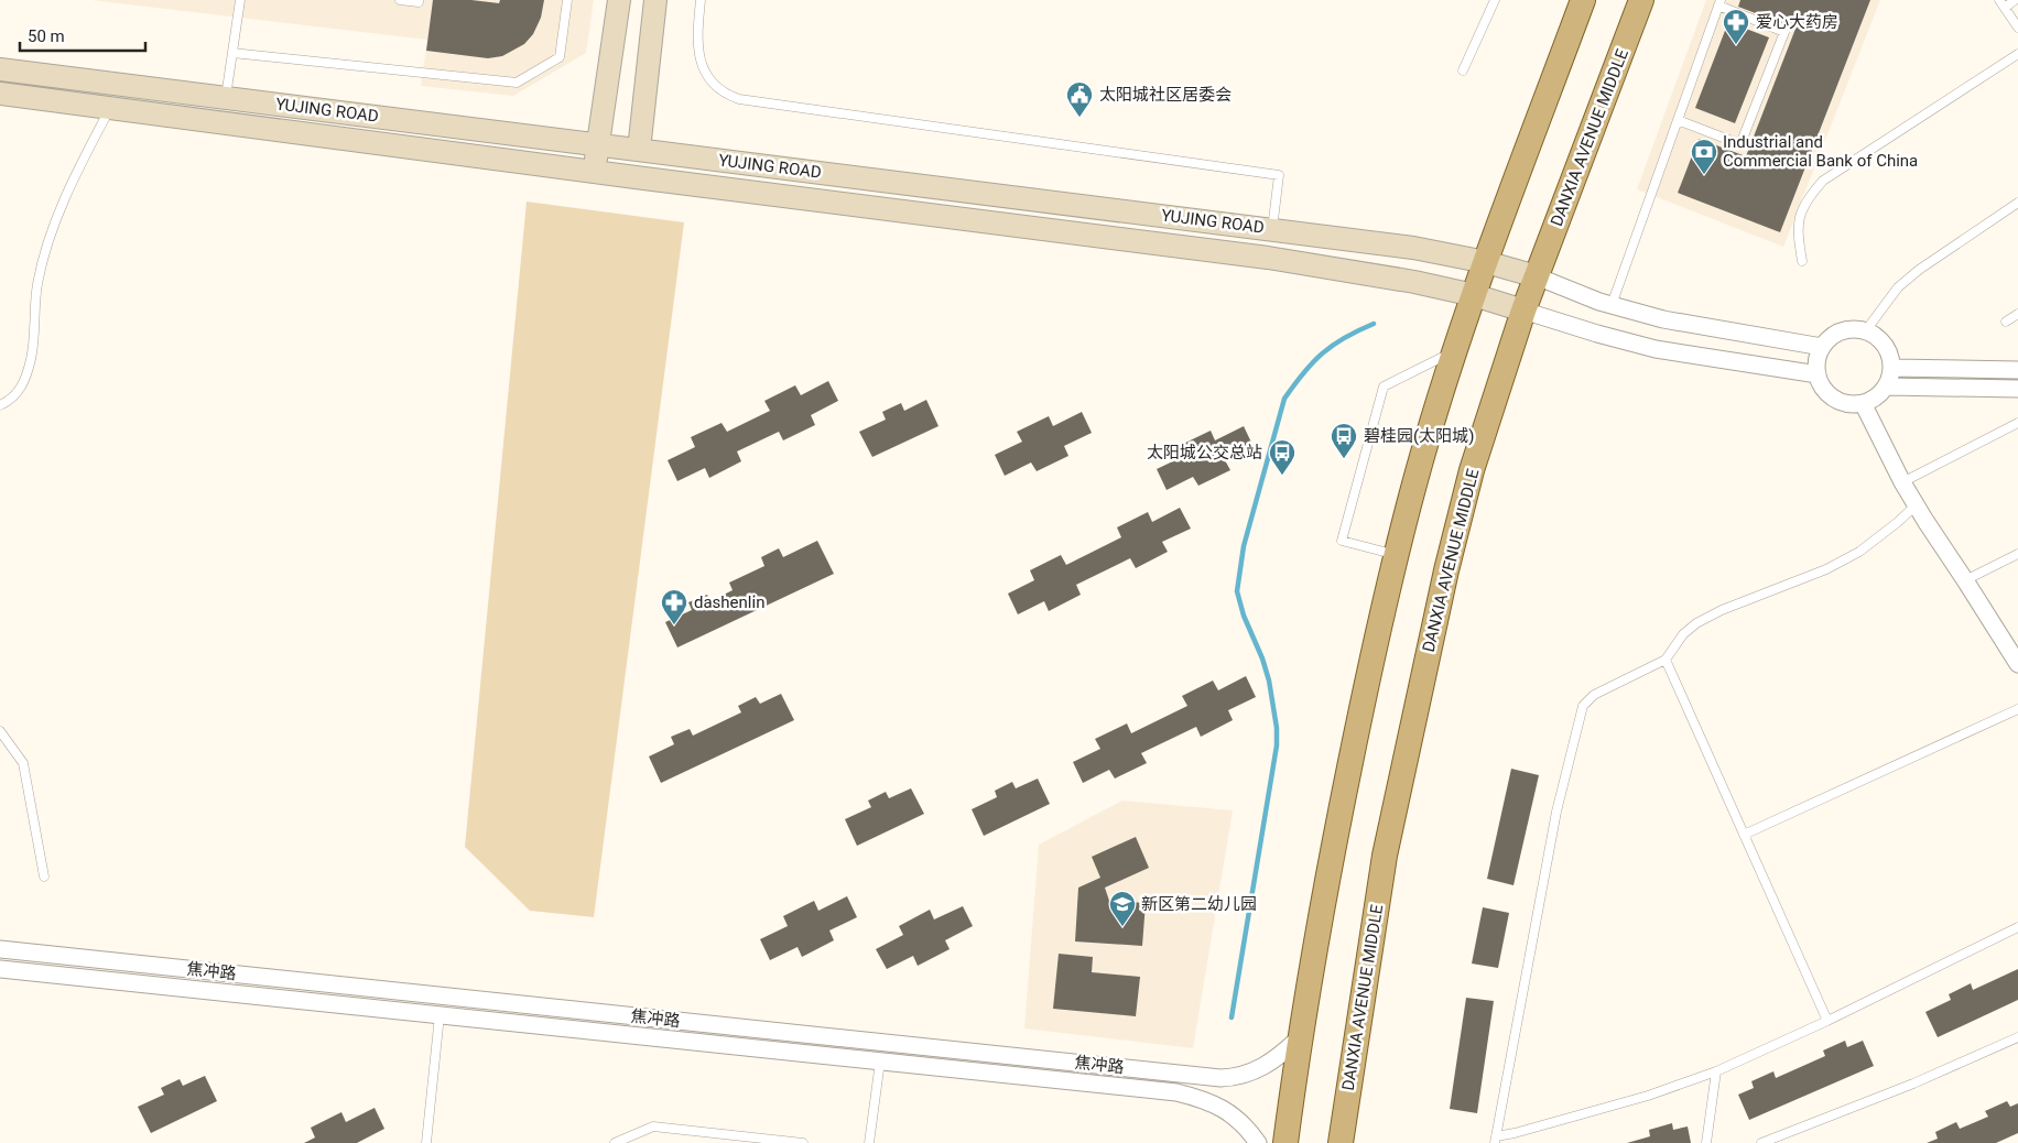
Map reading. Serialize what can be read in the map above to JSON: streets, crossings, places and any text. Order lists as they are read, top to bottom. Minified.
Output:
{"streets":{"main road":["YUJING ROAD","DANXIA AVENUE MIDDLE"],"street":["焦冲路"]},"crossings":[["YUJING ROAD","DANXIA AVENUE MIDDLE"]],"places":{"pharmacy":["爱心大药房","dashenlin"],"public building":["太阳城社区居委会"],"bank":["Industrial and Commercial Bank of China"],"bus stop":["碧桂园(太阳城)","太阳城公交总站"],"school or university":["新区第二幼儿园"]},"scale_bar":"50 m"}
